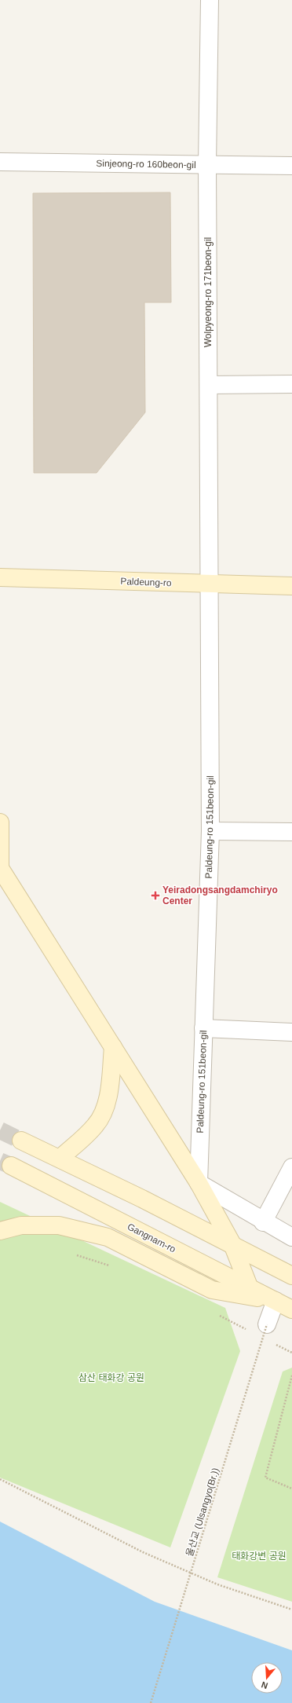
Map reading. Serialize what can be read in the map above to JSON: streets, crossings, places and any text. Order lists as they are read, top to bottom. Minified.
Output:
{"streets":{"main road":["Paldeung-ro","Gangnam-ro"],"street":["Sinjeong-ro 160beon-gil","Wolpyeong-ro 171beon-gil","Paldeung-ro 151beon-gil"],"path":["울산교 (Ulsangyo(Br.))"]},"crossings":[["Sinjeong-ro 160beon-gil","Wolpyeong-ro 171beon-gil"],["Wolpyeong-ro 171beon-gil","Paldeung-ro"],["Wolpyeong-ro 171beon-gil","Paldeung-ro 151beon-gil"],["Paldeung-ro","Paldeung-ro 151beon-gil"]],"parks":["삼산 태화강 공원","태화강변 공원"],"places":{"health":["Yeiradongsangdamchiryo Center"]},"north":"bottom"}
